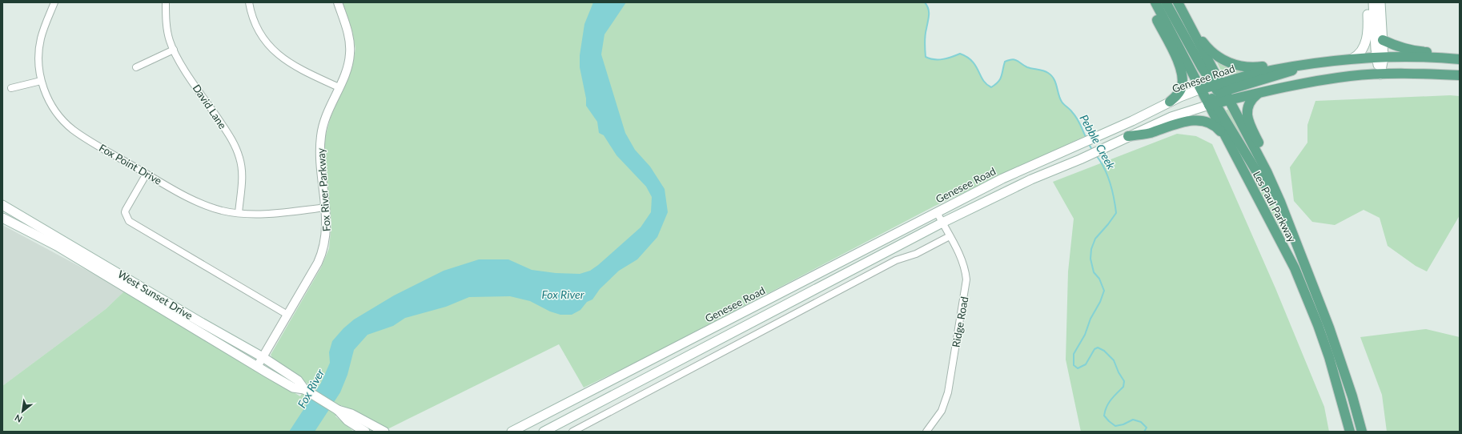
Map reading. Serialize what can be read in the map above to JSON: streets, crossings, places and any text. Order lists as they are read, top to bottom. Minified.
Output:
{"streets":{"main road":["Genesee Road","Les Paul Parkway","West Sunset Drive"],"street":["David Lane","Fox Point Drive","Fox River Parkway","Ridge Road"]},"crossings":[["Genesee Road","Les Paul Parkway"],["Genesee Road","Ridge Road"],["David Lane","Fox Point Drive"],["Fox Point Drive","Fox River Parkway"],["Fox River Parkway","West Sunset Drive"]],"water":["Pebble Creek","Fox River"],"north":"bottom left"}
